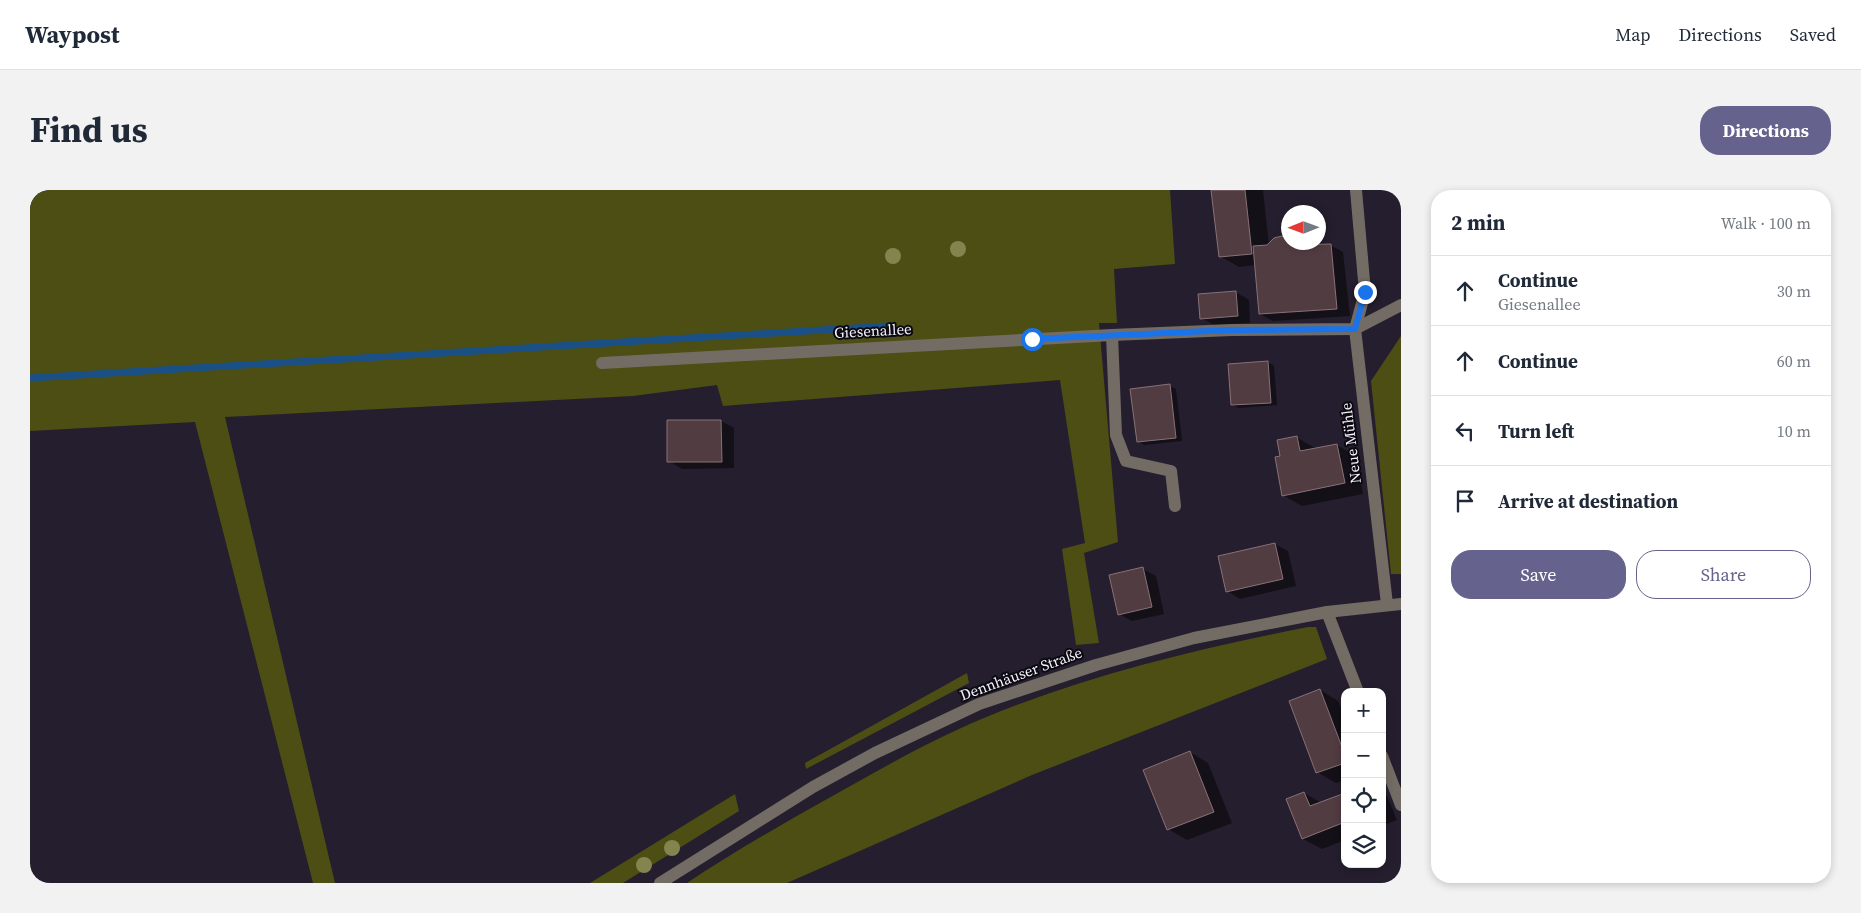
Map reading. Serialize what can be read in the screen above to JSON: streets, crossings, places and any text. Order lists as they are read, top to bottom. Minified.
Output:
{"streets":{"street":["Giesenallee","Neue Mühle","Dennhäuser Straße"]},"crossings":[["Giesenallee","Neue Mühle"],["Neue Mühle","Dennhäuser Straße"]],"north":"left","page":{"header":"Waypost","nav":["Map","Directions","Saved"],"title":"Find us","buttons":["Directions",["Save","Share"]],"heading":["2 min","Walk · 100 m"],"list":[["Continue","Giesenallee","30 m"],["Continue","60 m"],["Turn left","10 m"],"Arrive at destination"],"map_buttons":["+","−"]}}
